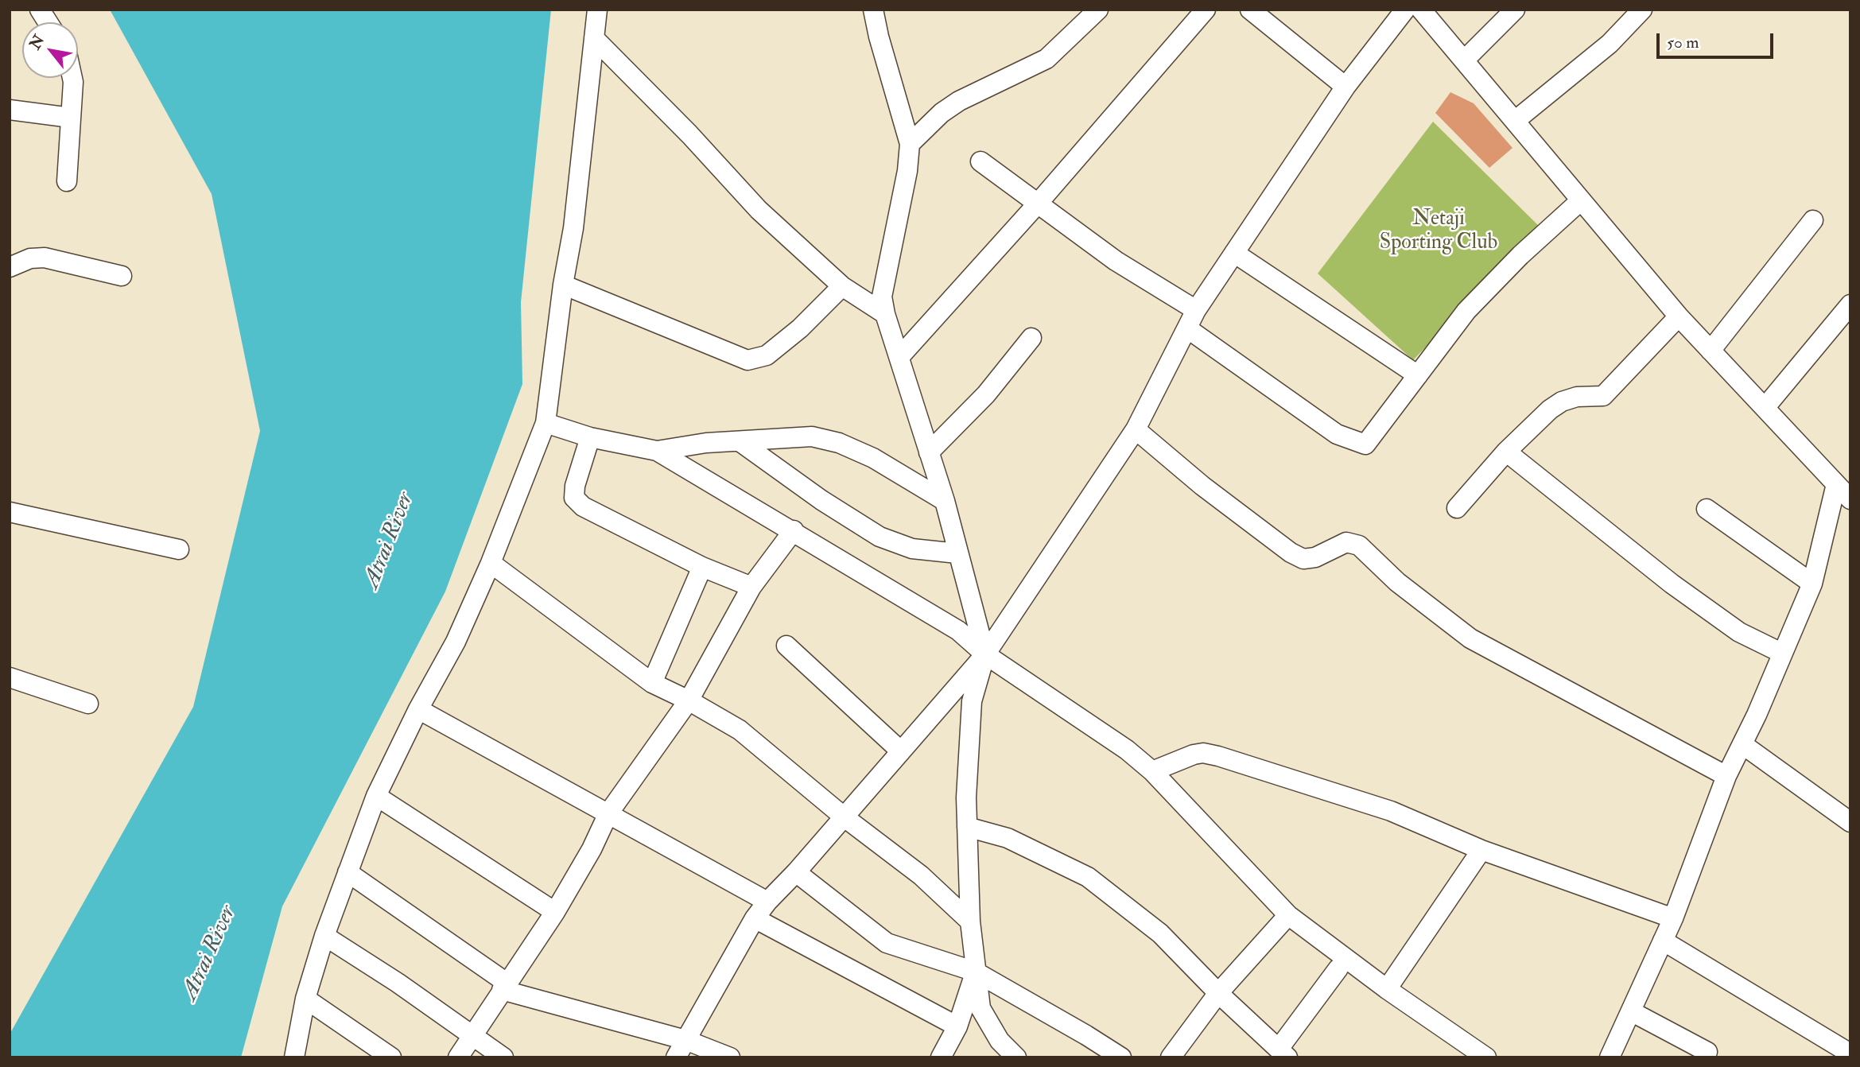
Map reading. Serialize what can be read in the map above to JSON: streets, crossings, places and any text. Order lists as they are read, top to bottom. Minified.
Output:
{"water":["Atrai River"],"parks":["Netaji Sporting Club"],"scale_bar":"50 m","north":"top left"}
